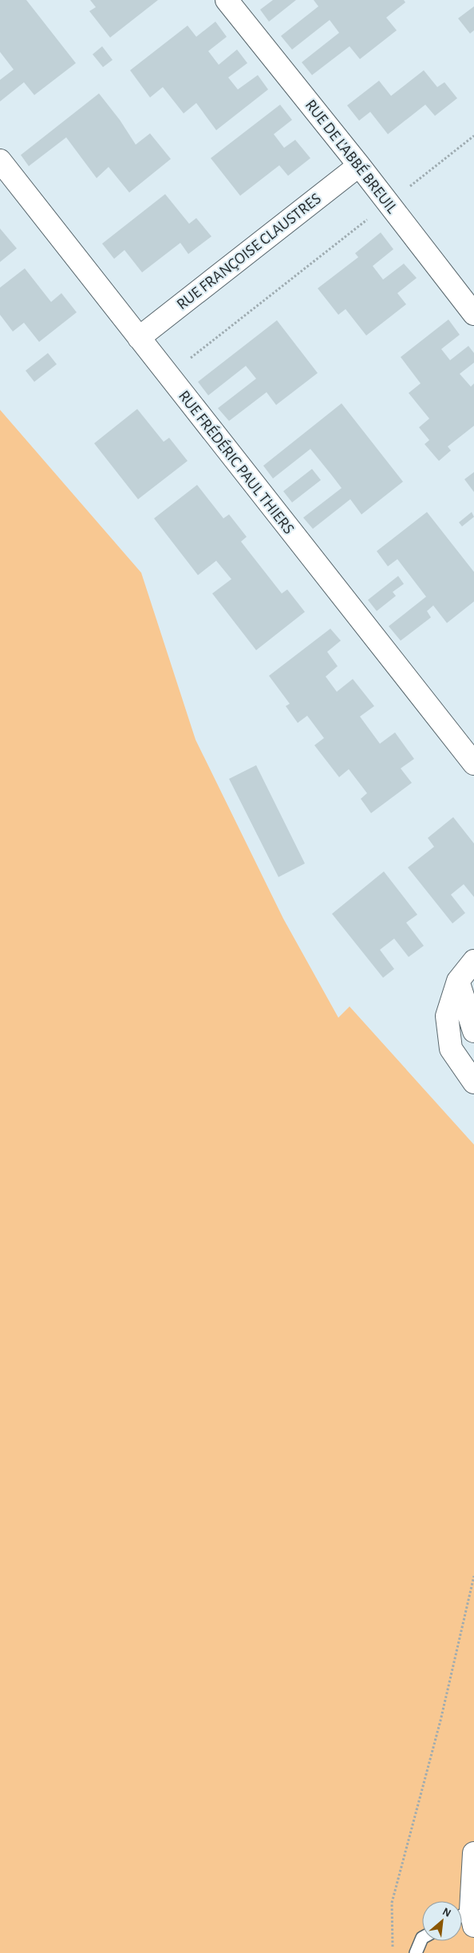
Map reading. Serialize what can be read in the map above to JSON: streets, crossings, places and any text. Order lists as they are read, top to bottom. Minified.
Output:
{"streets":{"street":["RUE DE L'ABBÉ BREUIL","RUE FRANÇOISE CLAUSTRES","RUE FRÉDÉRIC PAUL THIERS"]},"crossings":[["RUE DE L'ABBÉ BREUIL","RUE FRANÇOISE CLAUSTRES"],["RUE FRANÇOISE CLAUSTRES","RUE FRÉDÉRIC PAUL THIERS"]],"north":"top right"}
